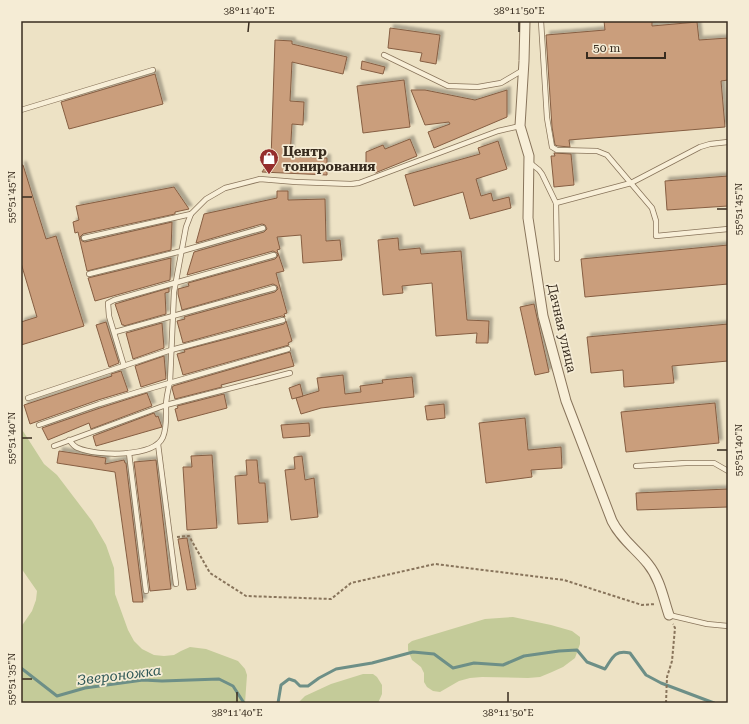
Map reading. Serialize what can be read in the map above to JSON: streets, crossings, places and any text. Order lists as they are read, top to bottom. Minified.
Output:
{"streets":{"street":["Дачная улица"]},"water":["Звероножка"],"places":{"shop":["Центр тонирования"]},"scale_bar":"50 m","coordinates":["38°11'40\"E","38°11'50\"E","55°51'45\"N","55°51'40\"N","55°51'35\"N"]}
